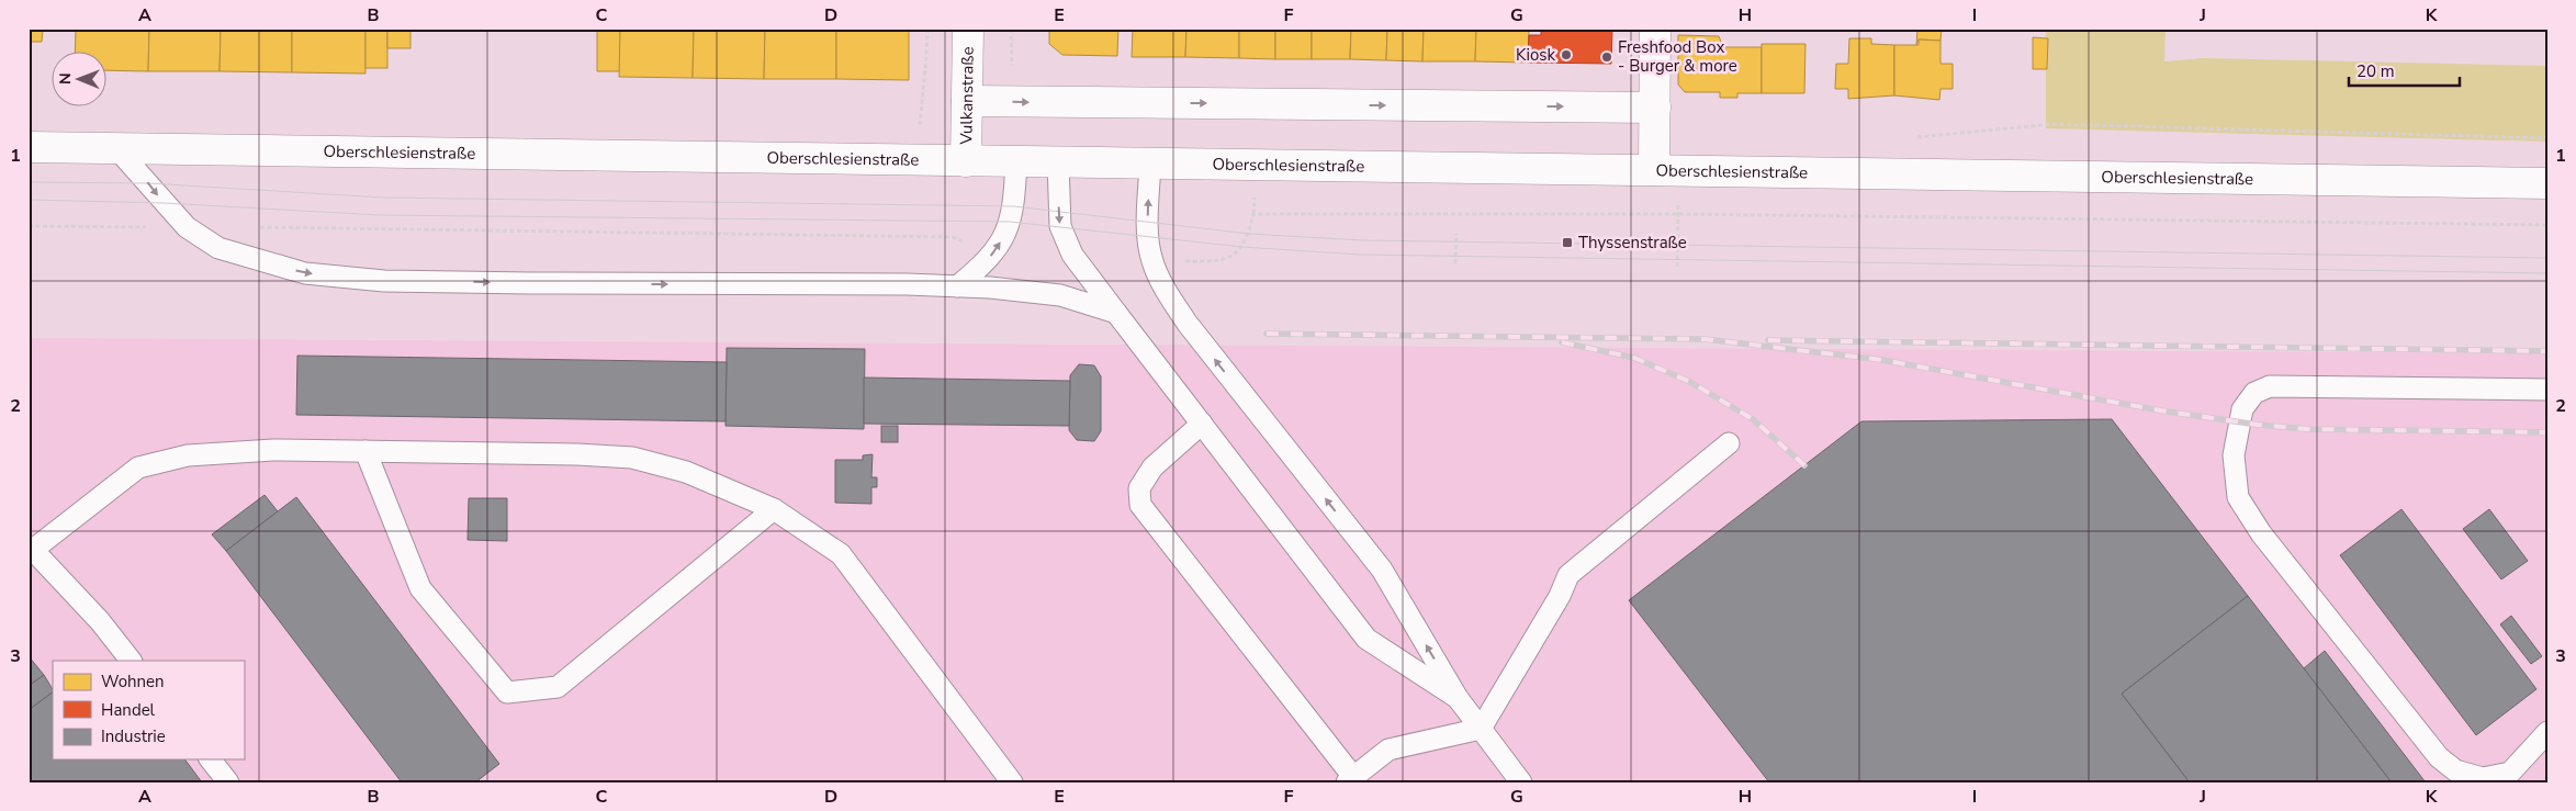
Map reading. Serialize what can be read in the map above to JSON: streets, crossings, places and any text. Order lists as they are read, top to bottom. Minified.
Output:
{"streets":{"main road":["Vulkanstraße","Oberschlesienstraße"]},"crossings":[["Vulkanstraße","Oberschlesienstraße"]],"places":{"other":["Kiosk","Freshfood Box - Burger & more"],"transit":["Thyssenstraße"]},"legend":["Wohnen","Handel","Industrie"],"scale_bar":"20 m","north":"left","grid":{"columns":["A","B","C","D","E","F","G","H","I","J","K"],"rows":["1","2","3"]}}
